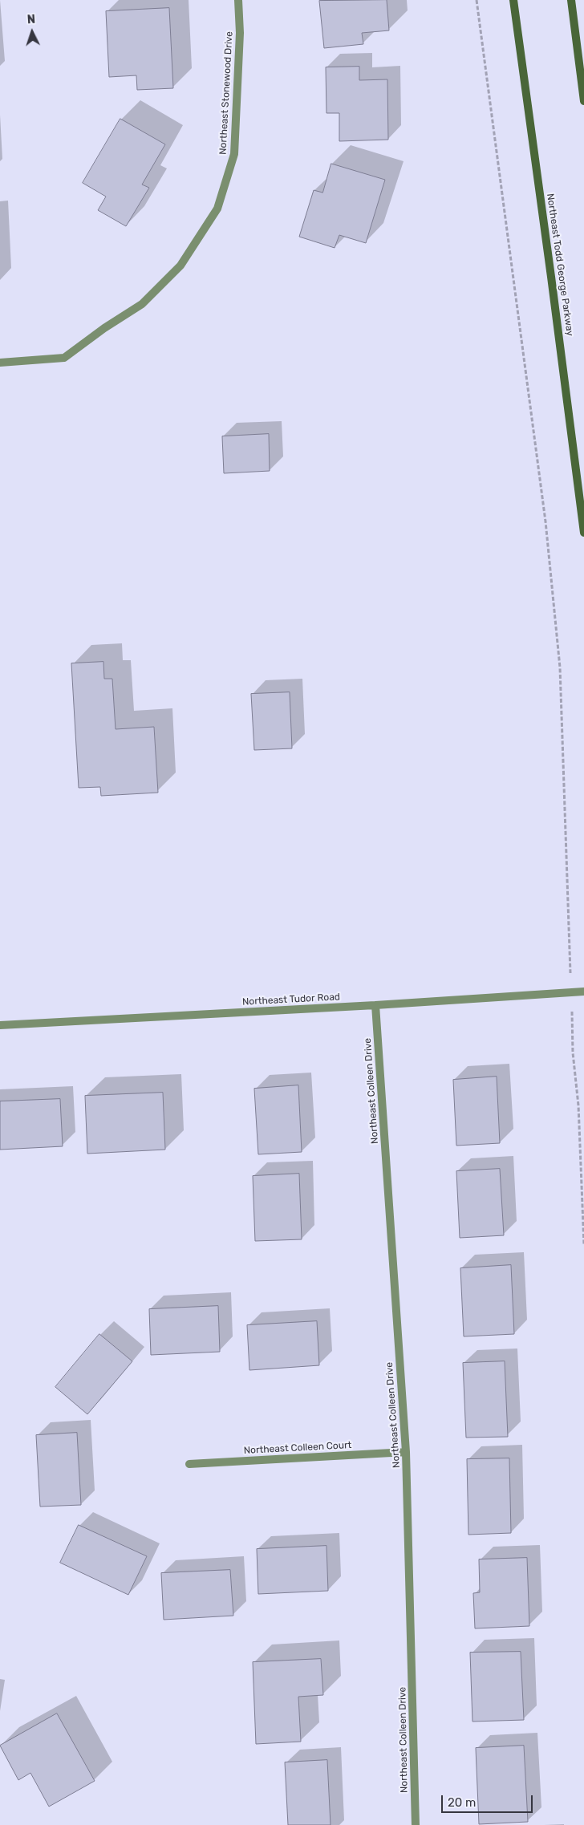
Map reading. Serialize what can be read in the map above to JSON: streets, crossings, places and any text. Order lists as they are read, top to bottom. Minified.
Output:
{"streets":{"main road":["Northeast Todd George Parkway"],"street":["Northeast Stonewood Drive","Northeast Tudor Road","Northeast Colleen Drive","Northeast Colleen Court"]},"crossings":[["Northeast Tudor Road","Northeast Colleen Drive"],["Northeast Colleen Drive","Northeast Colleen Court"]],"scale_bar":"20 m","north":"top"}
